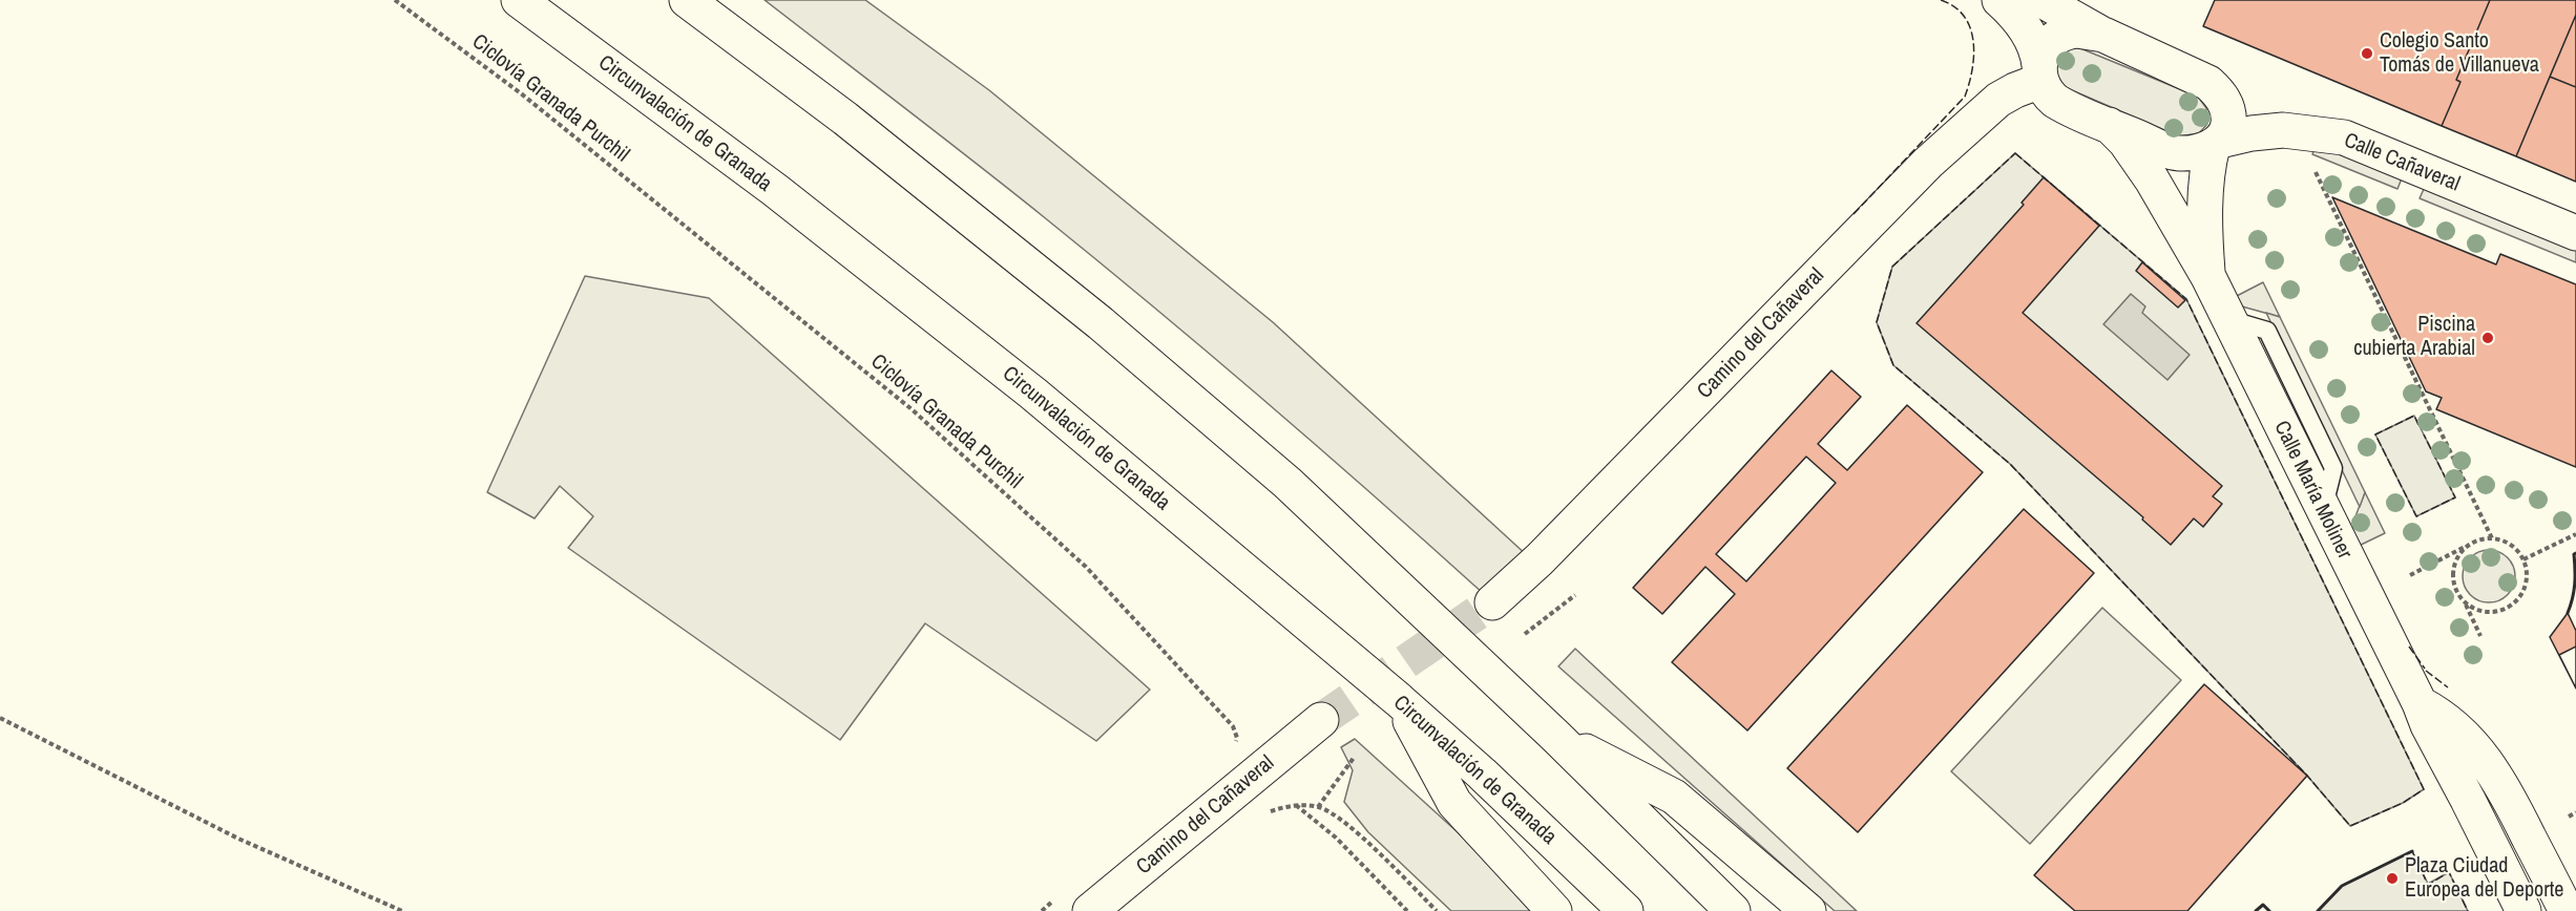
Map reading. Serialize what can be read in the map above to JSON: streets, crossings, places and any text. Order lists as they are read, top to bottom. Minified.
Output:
{"streets":{"main road":["Circunvalación de Granada","Calle Cañaveral","Camino del Cañaveral","Calle María Moliner"],"path":["Ciclovía Granada Purchil"]},"crossings":[["Calle Cañaveral","Camino del Cañaveral"],["Calle Cañaveral","Calle María Moliner"]],"places":["Colegio Santo Tomás de Villanueva","Piscina cubierta Arabial","Plaza Ciudad Europea del Deporte"]}
